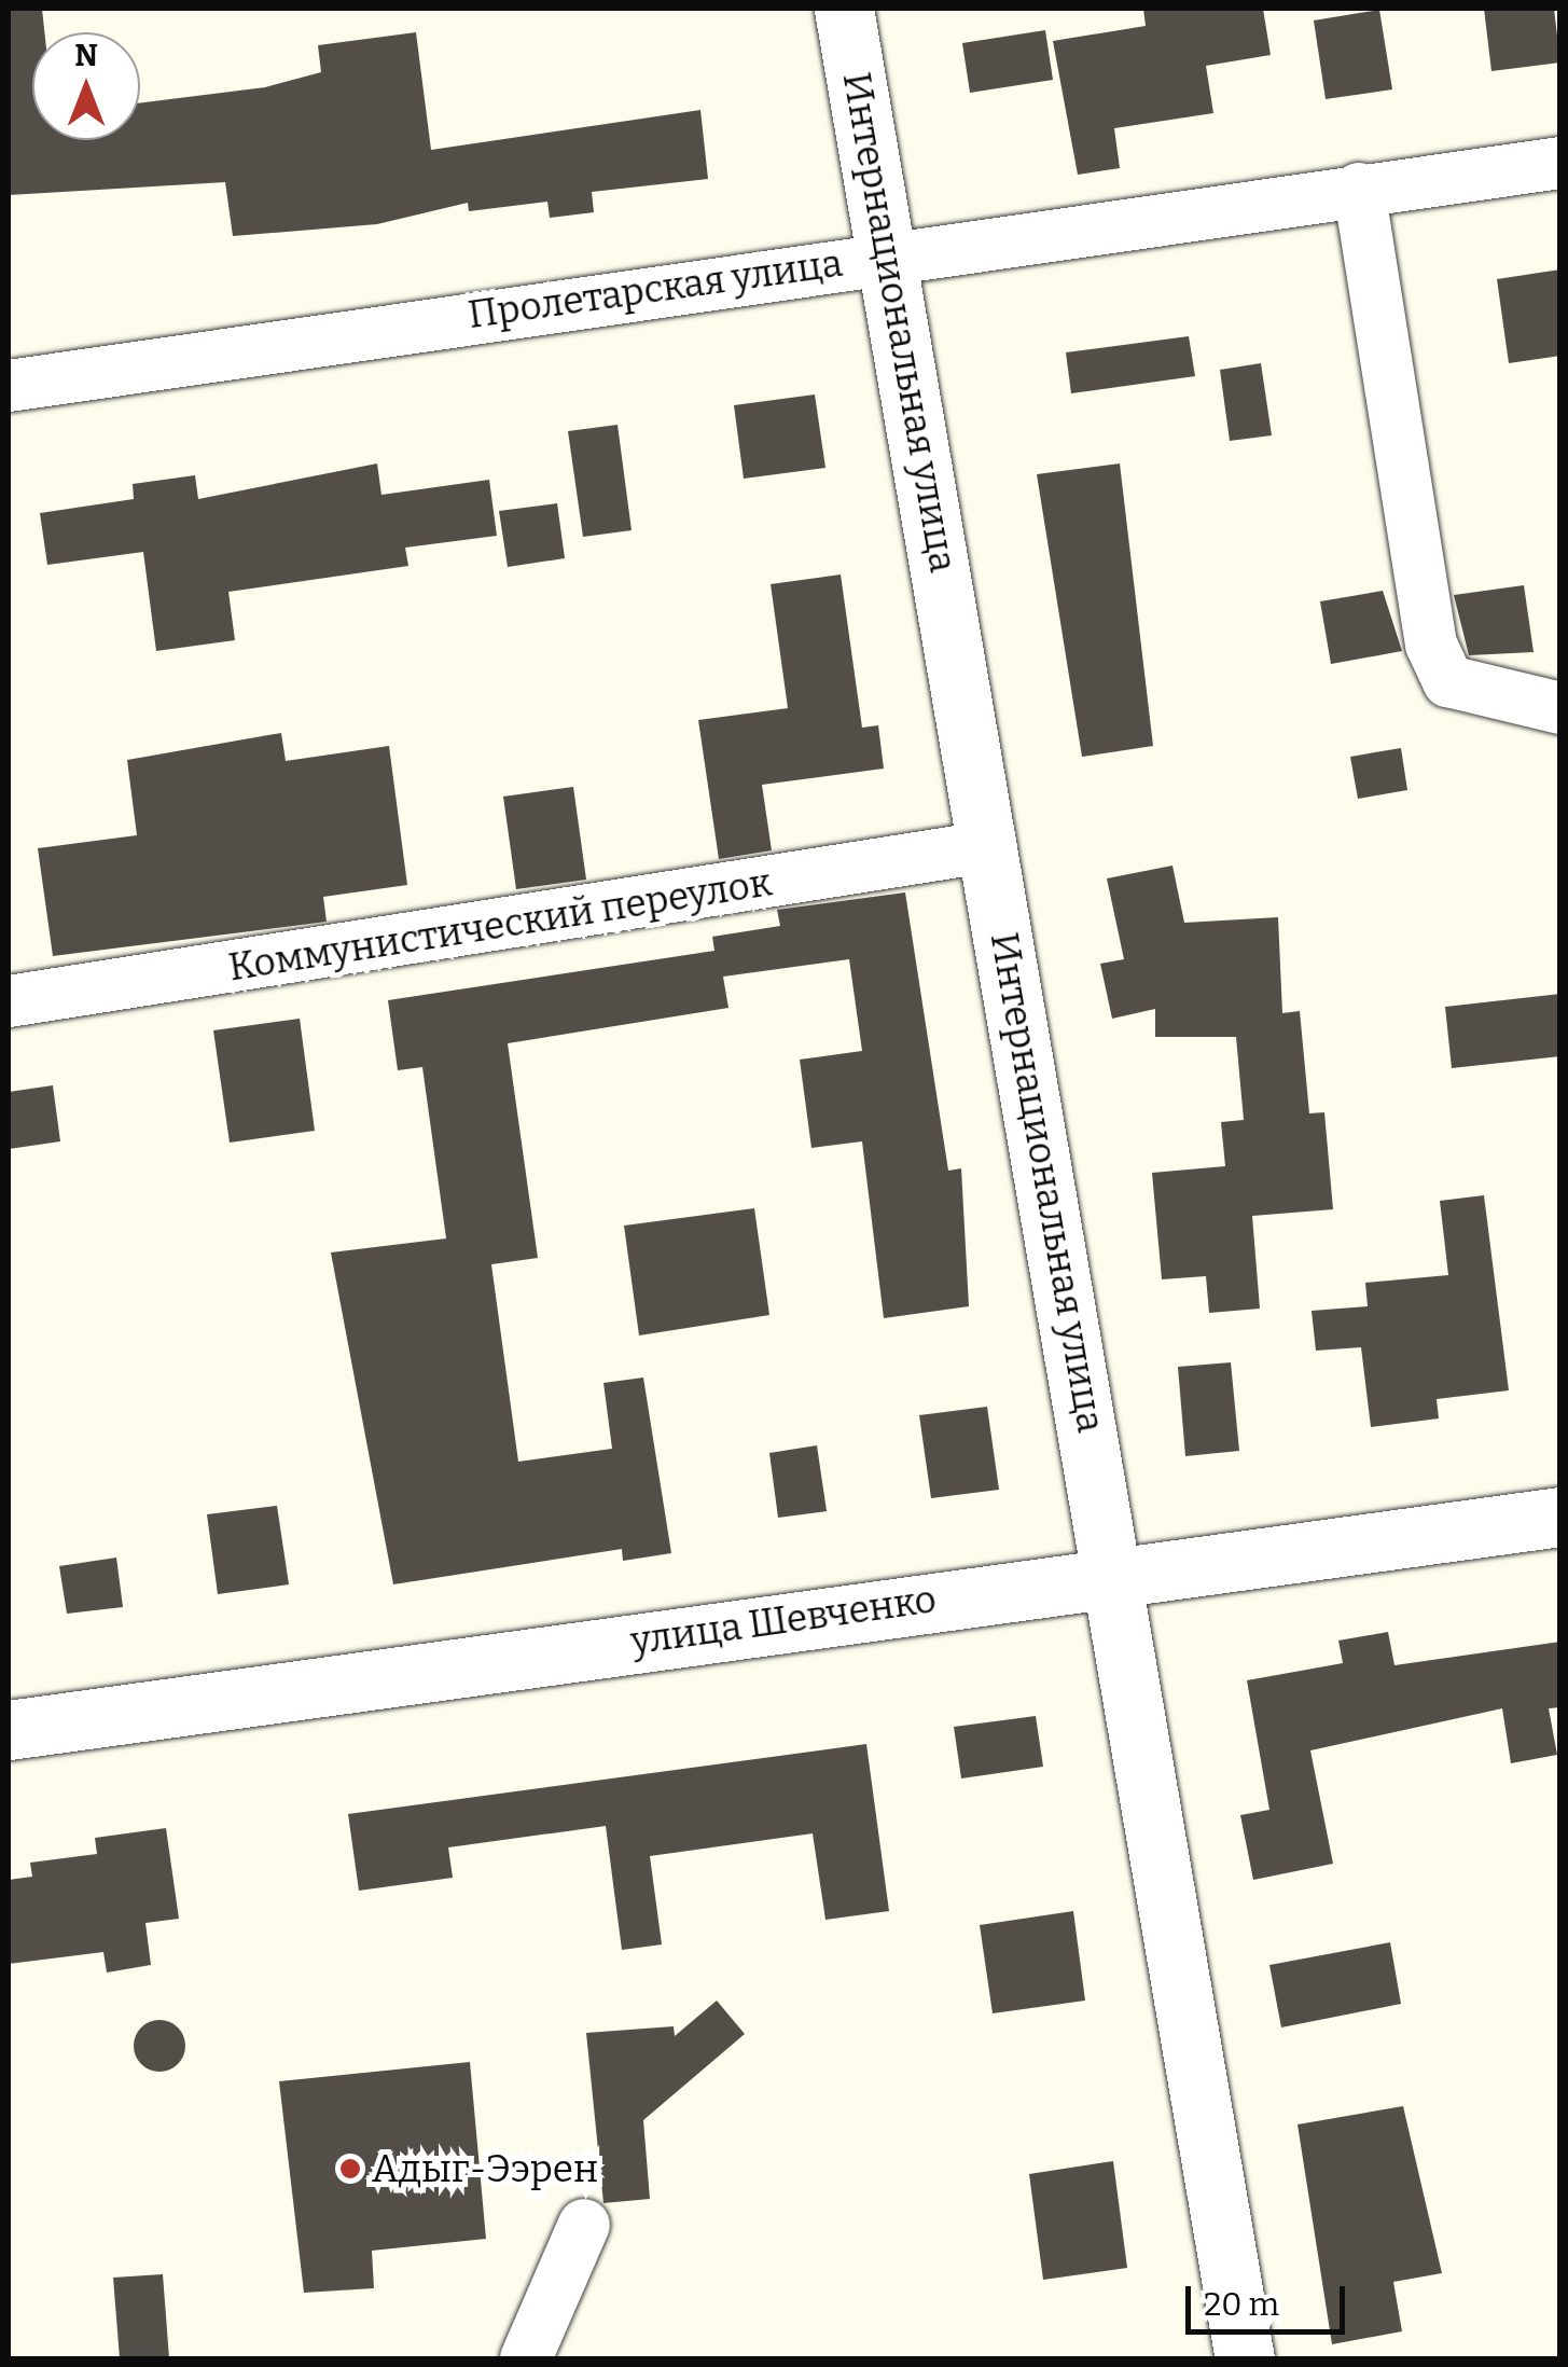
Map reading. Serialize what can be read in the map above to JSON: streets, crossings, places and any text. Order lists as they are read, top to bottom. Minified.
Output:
{"streets":{"street":["Пролетарская улица","Интернациональная улица","Коммунистический переулок","улица Шевченко"]},"crossings":[["Пролетарская улица","Интернациональная улица"],["Интернациональная улица","Коммунистический переулок"],["Интернациональная улица","улица Шевченко"]],"places":["Адыг-Ээрен"],"scale_bar":"20 m","north":"top"}
